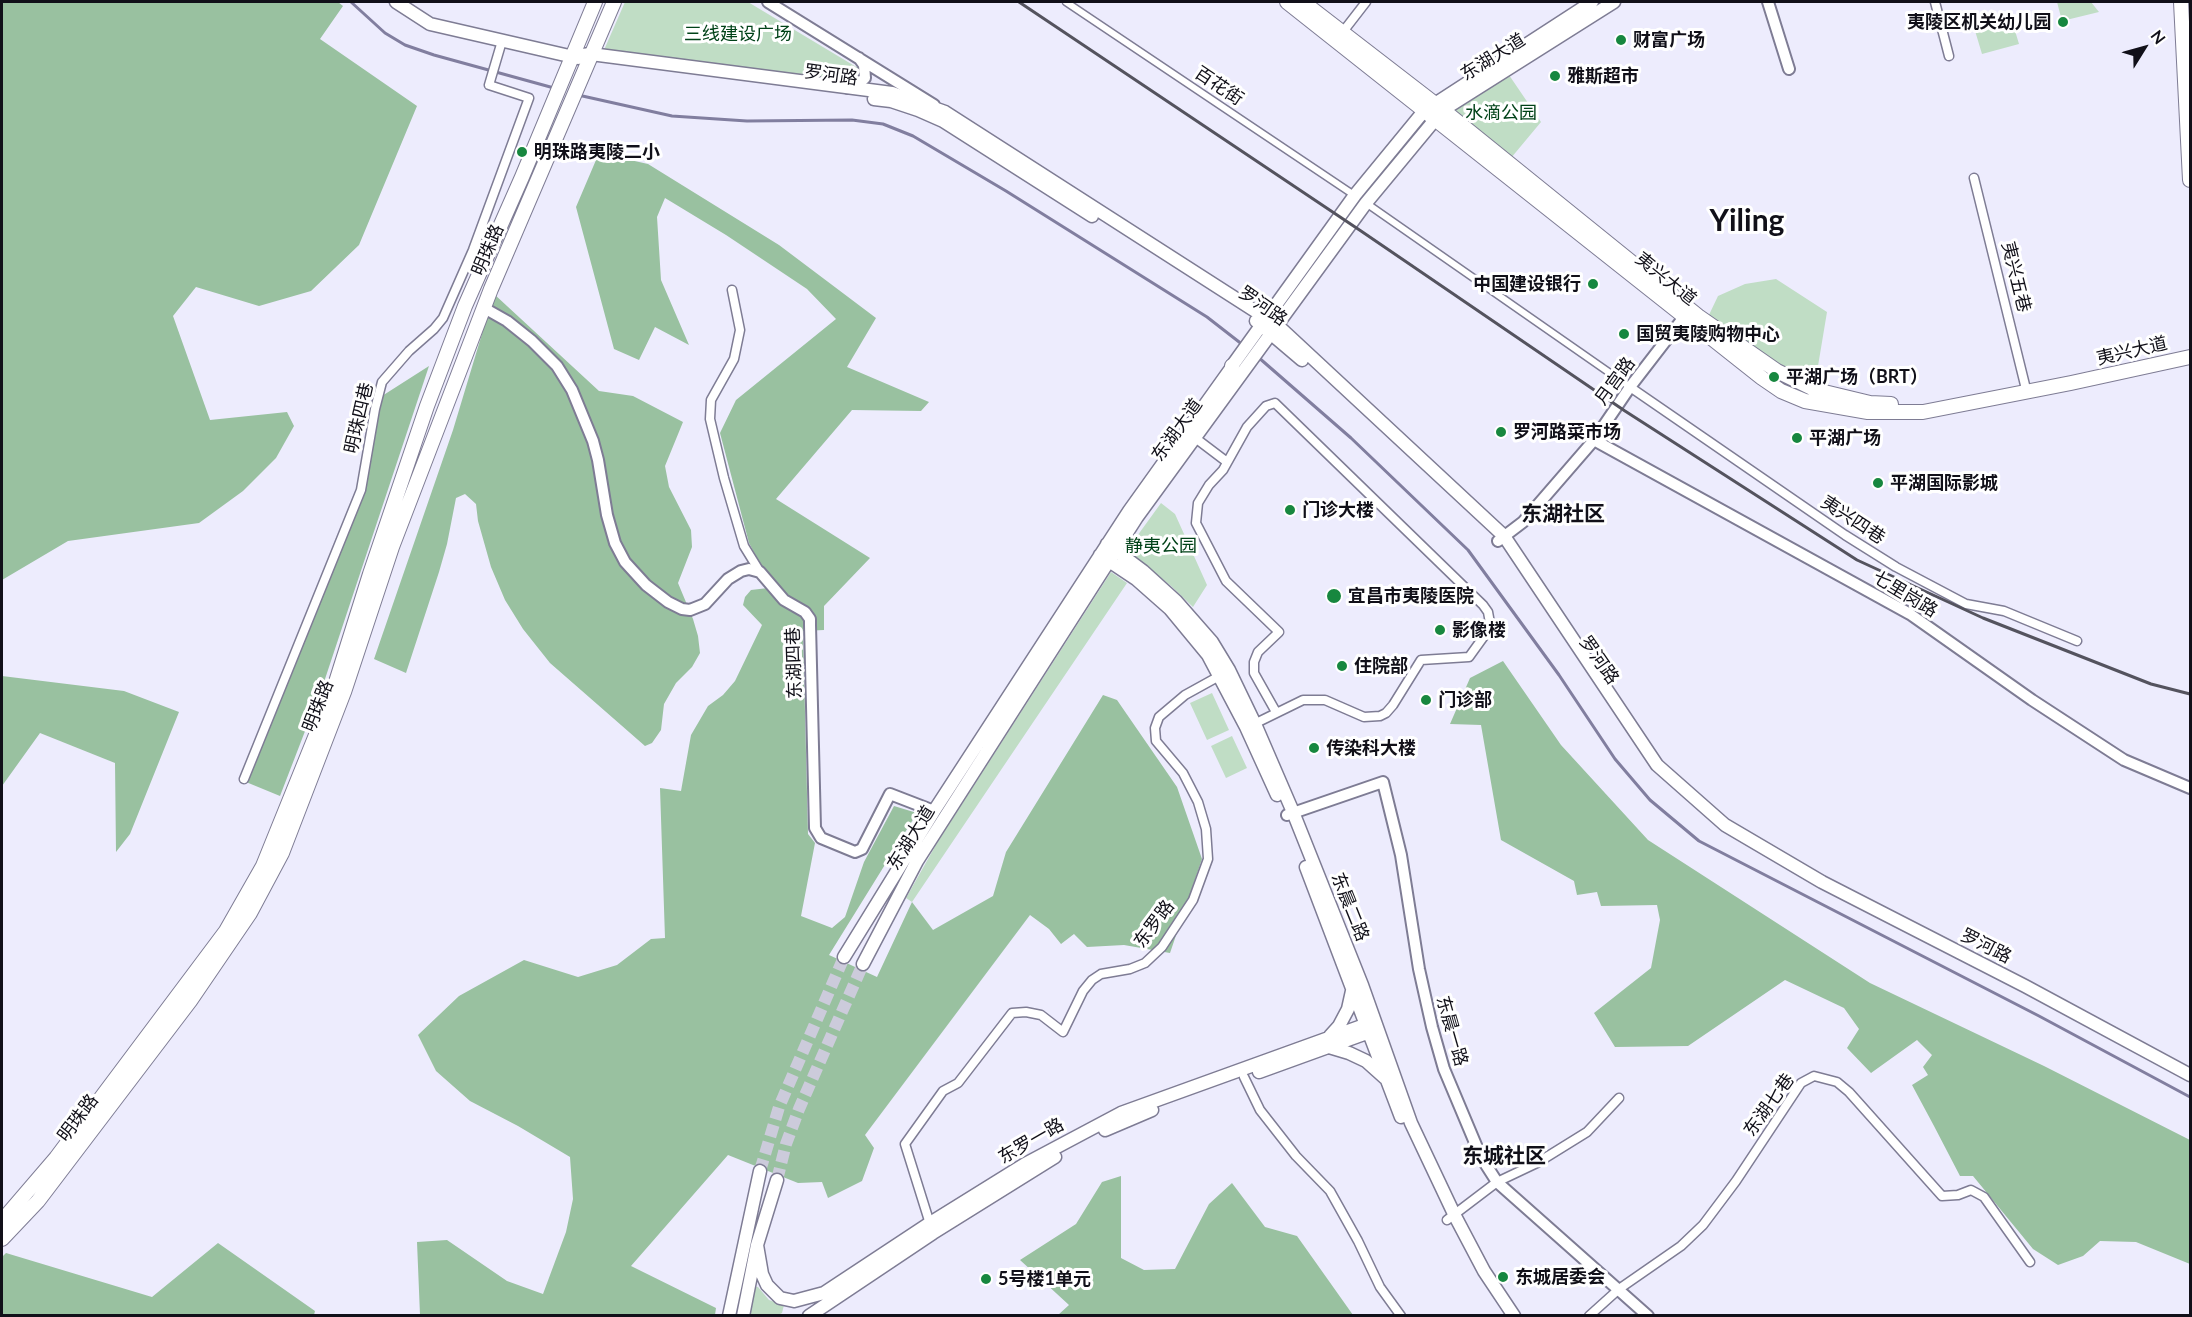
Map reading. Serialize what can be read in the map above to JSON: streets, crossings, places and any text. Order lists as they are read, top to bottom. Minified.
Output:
{"streets":{"main road":["东湖大道","罗河路","明珠路","夷兴大道","东晨二路","东罗一路"],"street":["百花街","夷兴五巷","月宫路","明珠四巷","夷兴四巷","七里岗路","东湖四巷","东罗路","东晨一路","东湖七巷"]},"crossings":[["东湖大道","罗河路"],["东湖大道","百花街"],["东湖大道","夷兴大道"],["东湖大道","东湖四巷"],["东湖大道","东晨二路"],["罗河路","明珠路"],["罗河路","月宫路"],["罗河路","明珠四巷"],["百花街","月宫路"],["百花街","夷兴四巷"],["夷兴五巷","夷兴大道"],["夷兴大道","月宫路"],["月宫路","夷兴四巷"],["月宫路","七里岗路"],["东晨二路","东罗路"],["东晨二路","东晨一路"],["东晨二路","东罗一路"],["东罗路","东罗一路"],["东晨一路","东湖七巷"]],"districts":["Yiling","东湖社区","东城社区"],"parks":["三线建设广场","水滴公园","静夷公园"],"places":["夷陵区机关幼儿园","财富广场","雅斯超市","明珠路夷陵二小","中国建设银行","国贸夷陵购物中心","平湖广场（BRT）","罗河路菜市场","平湖广场","平湖国际影城","门诊大楼","宜昌市夷陵医院","影像楼","住院部","门诊部","传染科大楼","东城居委会","5号楼1单元"],"north":"top right"}
